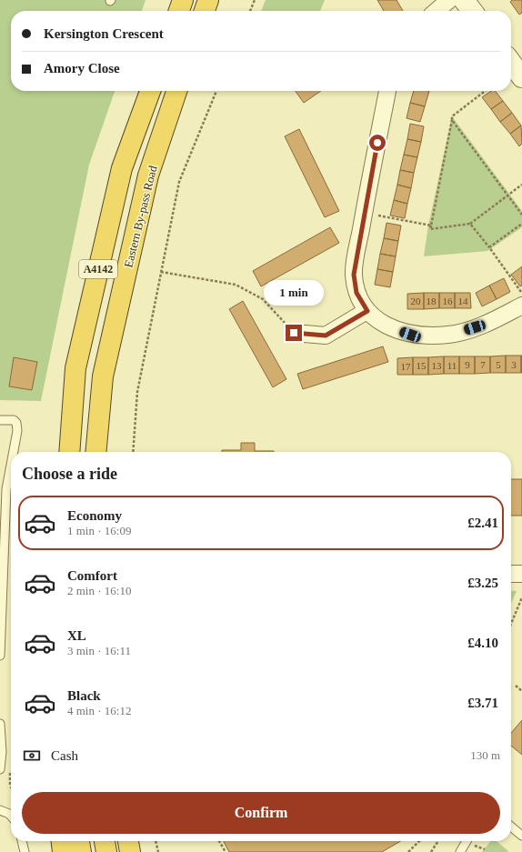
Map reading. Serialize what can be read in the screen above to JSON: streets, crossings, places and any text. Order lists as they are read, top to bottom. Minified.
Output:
{"streets":{"highway":["Eastern By-pass Road","A4142"]},"house_numbers":["20","18","16","14","9","7","5","3","15","13","11","17"],"page":{"banner":["Kersington Crescent","Amory Close"],"bubble":"1 min","heading":"Choose a ride","list":[{"name":"Economy","note":"1 min · 16:09","value":"£2.41"},{"name":"Comfort","note":"2 min · 16:10","value":"£3.25"},{"name":"XL","note":"3 min · 16:11","value":"£4.10"},{"name":"Black","note":"4 min · 16:12","value":"£3.71"}],"pay":["Cash","130 m"],"buttons":"Confirm"}}
